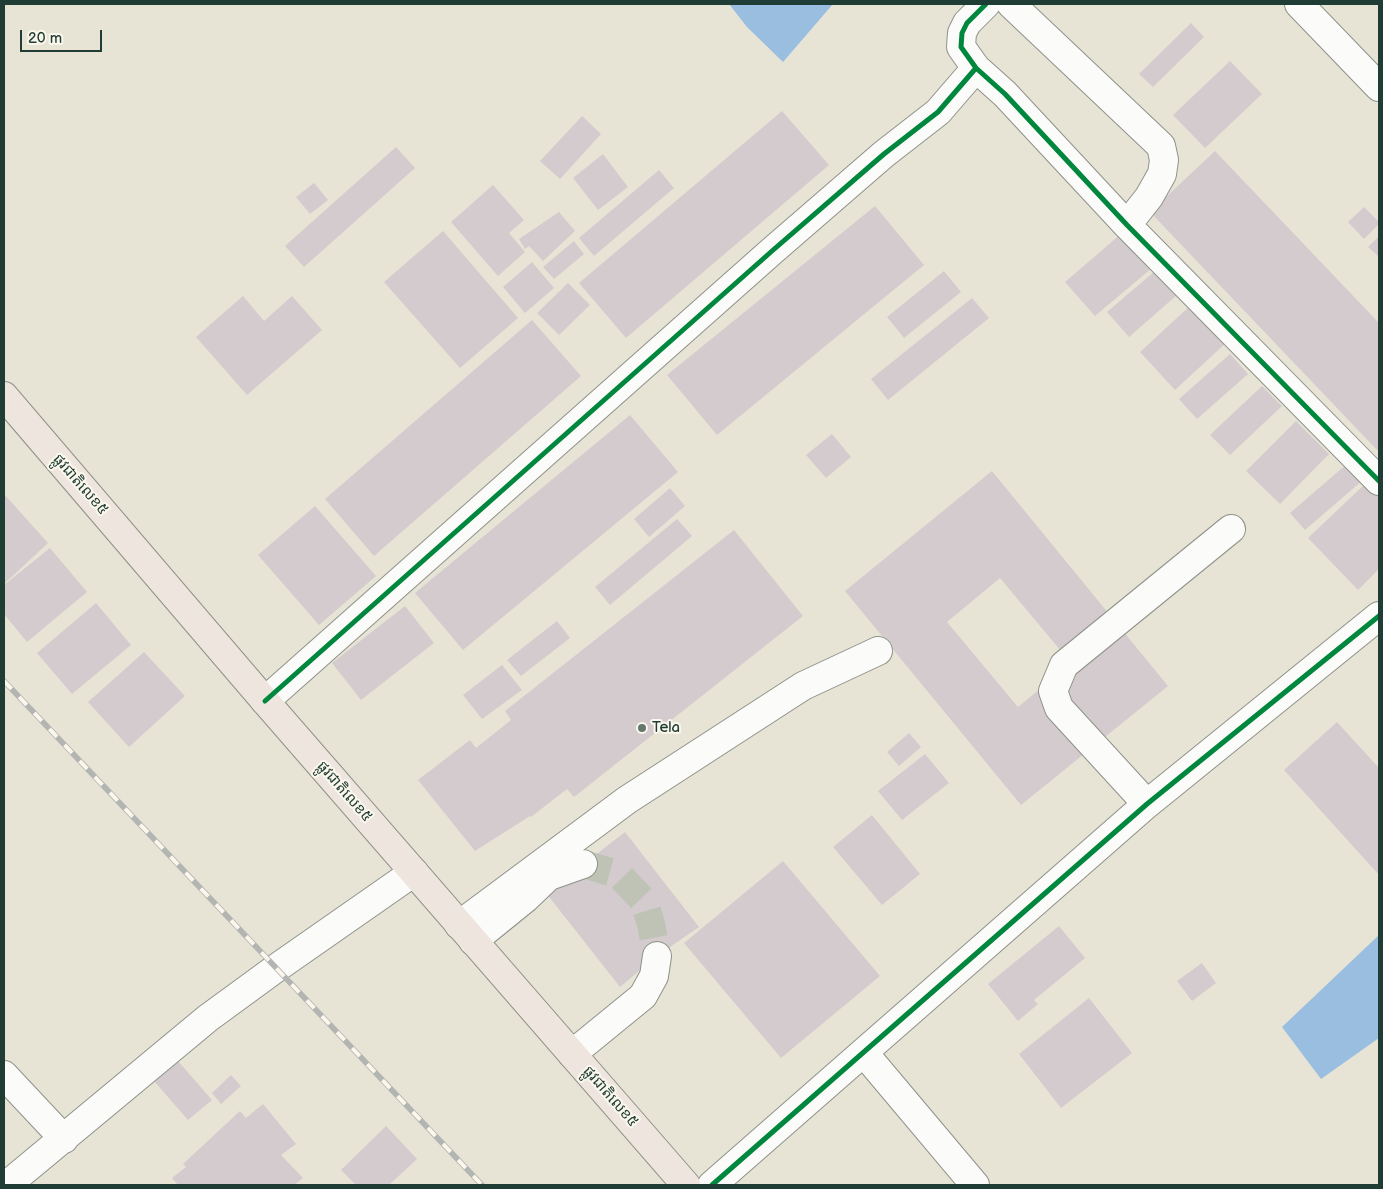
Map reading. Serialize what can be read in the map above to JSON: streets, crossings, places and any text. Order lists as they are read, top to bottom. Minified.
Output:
{"streets":{"highway":["ផ្លូវជាតិលេខ៥"]},"places":["Tela"],"scale_bar":"20 m"}
